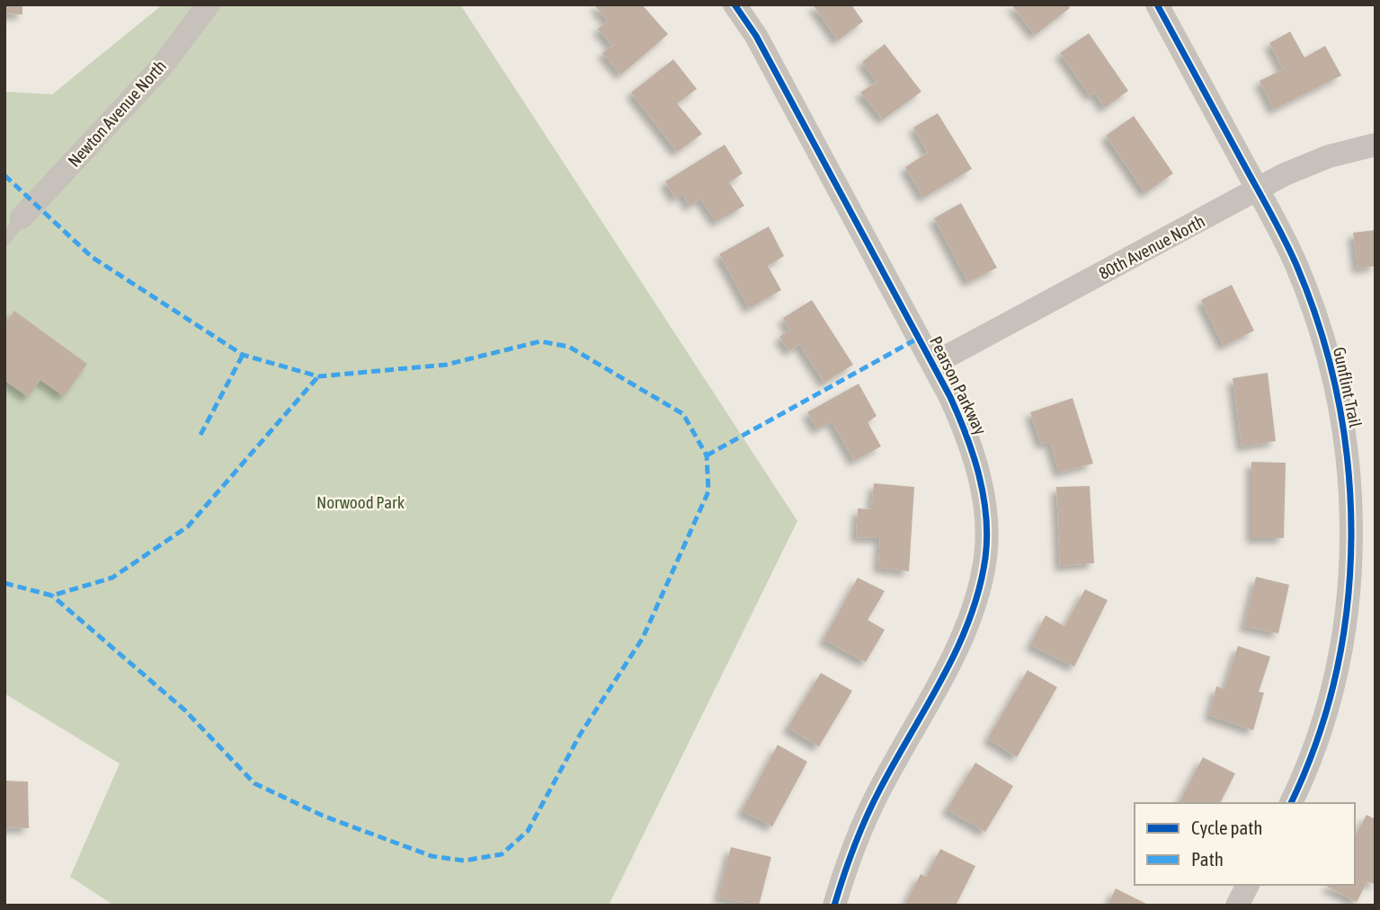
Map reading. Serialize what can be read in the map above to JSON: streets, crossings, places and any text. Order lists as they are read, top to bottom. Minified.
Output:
{"streets":{"street":["Newton Avenue North","80th Avenue North","Pearson Parkway","Gunflint Trail"]},"crossings":[["80th Avenue North","Pearson Parkway"],["80th Avenue North","Gunflint Trail"]],"parks":["Norwood Park"],"legend":["Cycle path","Path"]}
